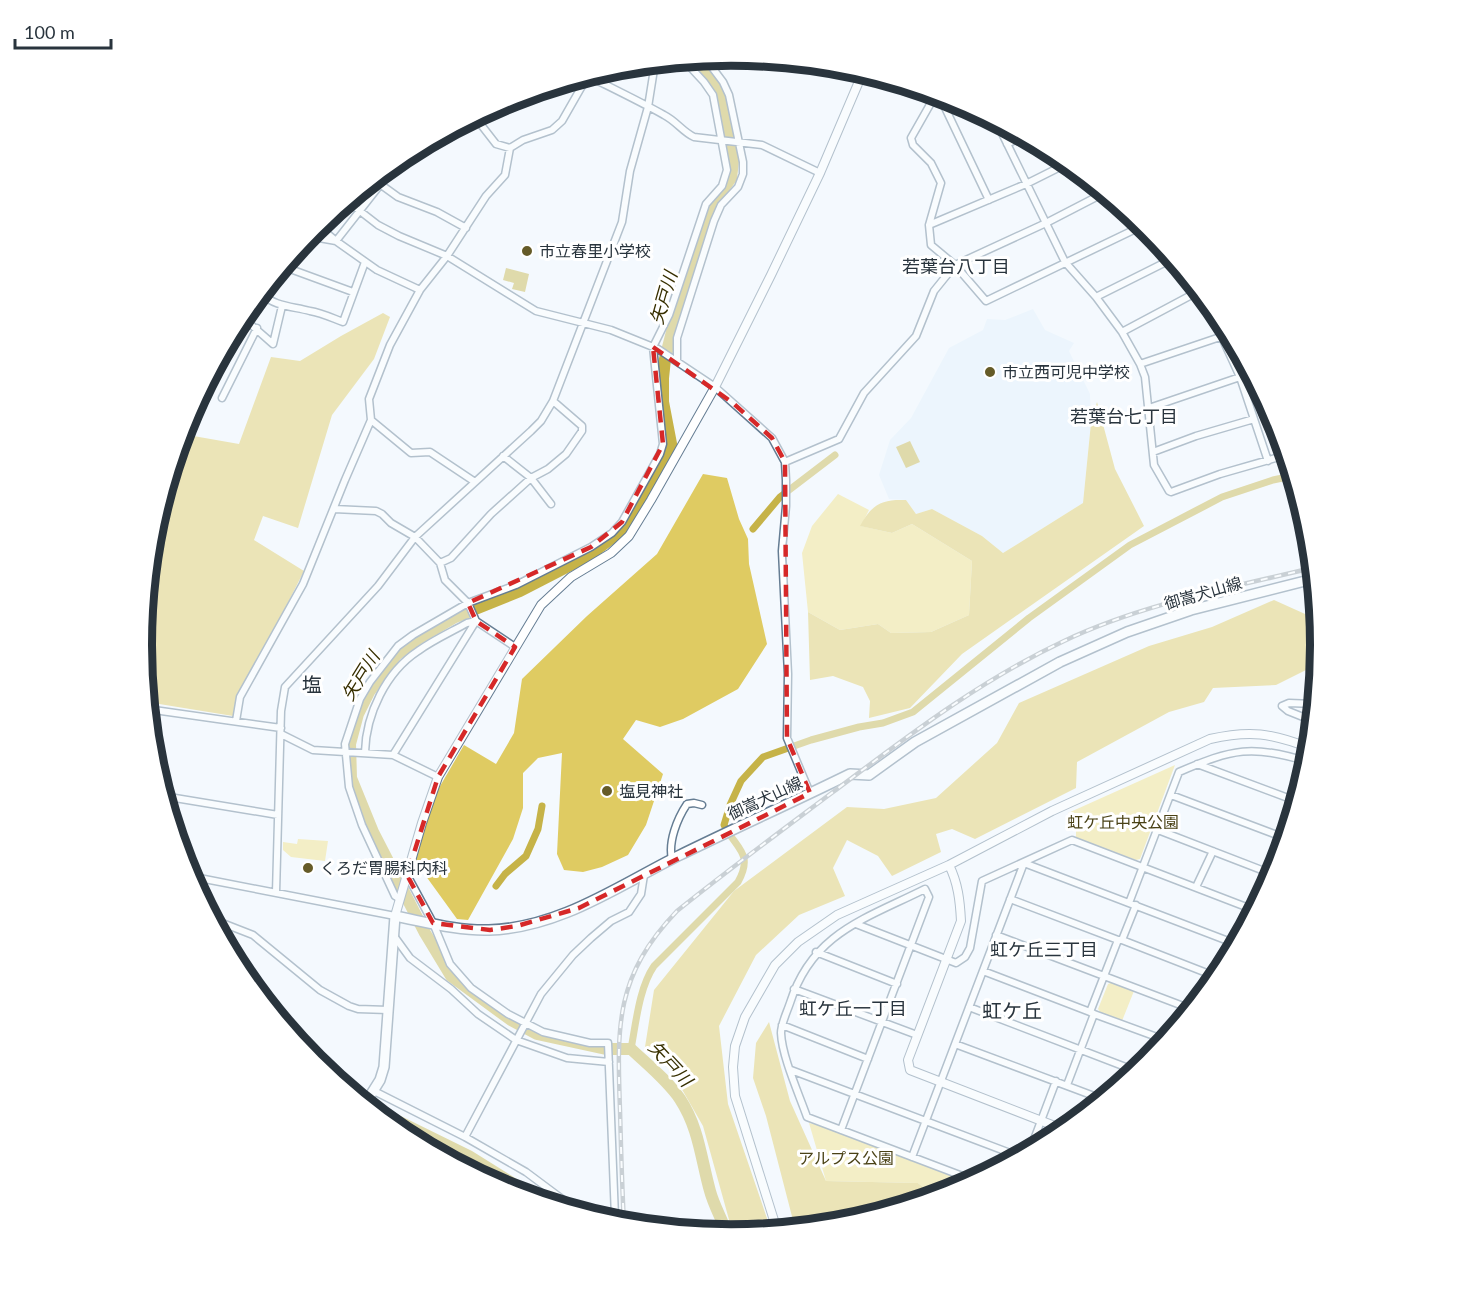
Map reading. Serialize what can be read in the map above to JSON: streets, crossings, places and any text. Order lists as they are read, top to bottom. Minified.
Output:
{"streets":{"main road":["御嵩犬山線"]},"districts":["若葉台八丁目","若葉台七丁目","塩","虹ケ丘三丁目","虹ケ丘一丁目","虹ケ丘"],"water":["矢戸川"],"parks":["虹ケ丘中央公園","アルプス公園"],"places":["市立春里小学校","市立西可児中学校","塩見神社","くろだ胃腸科内科"],"scale_bar":"100 m"}
